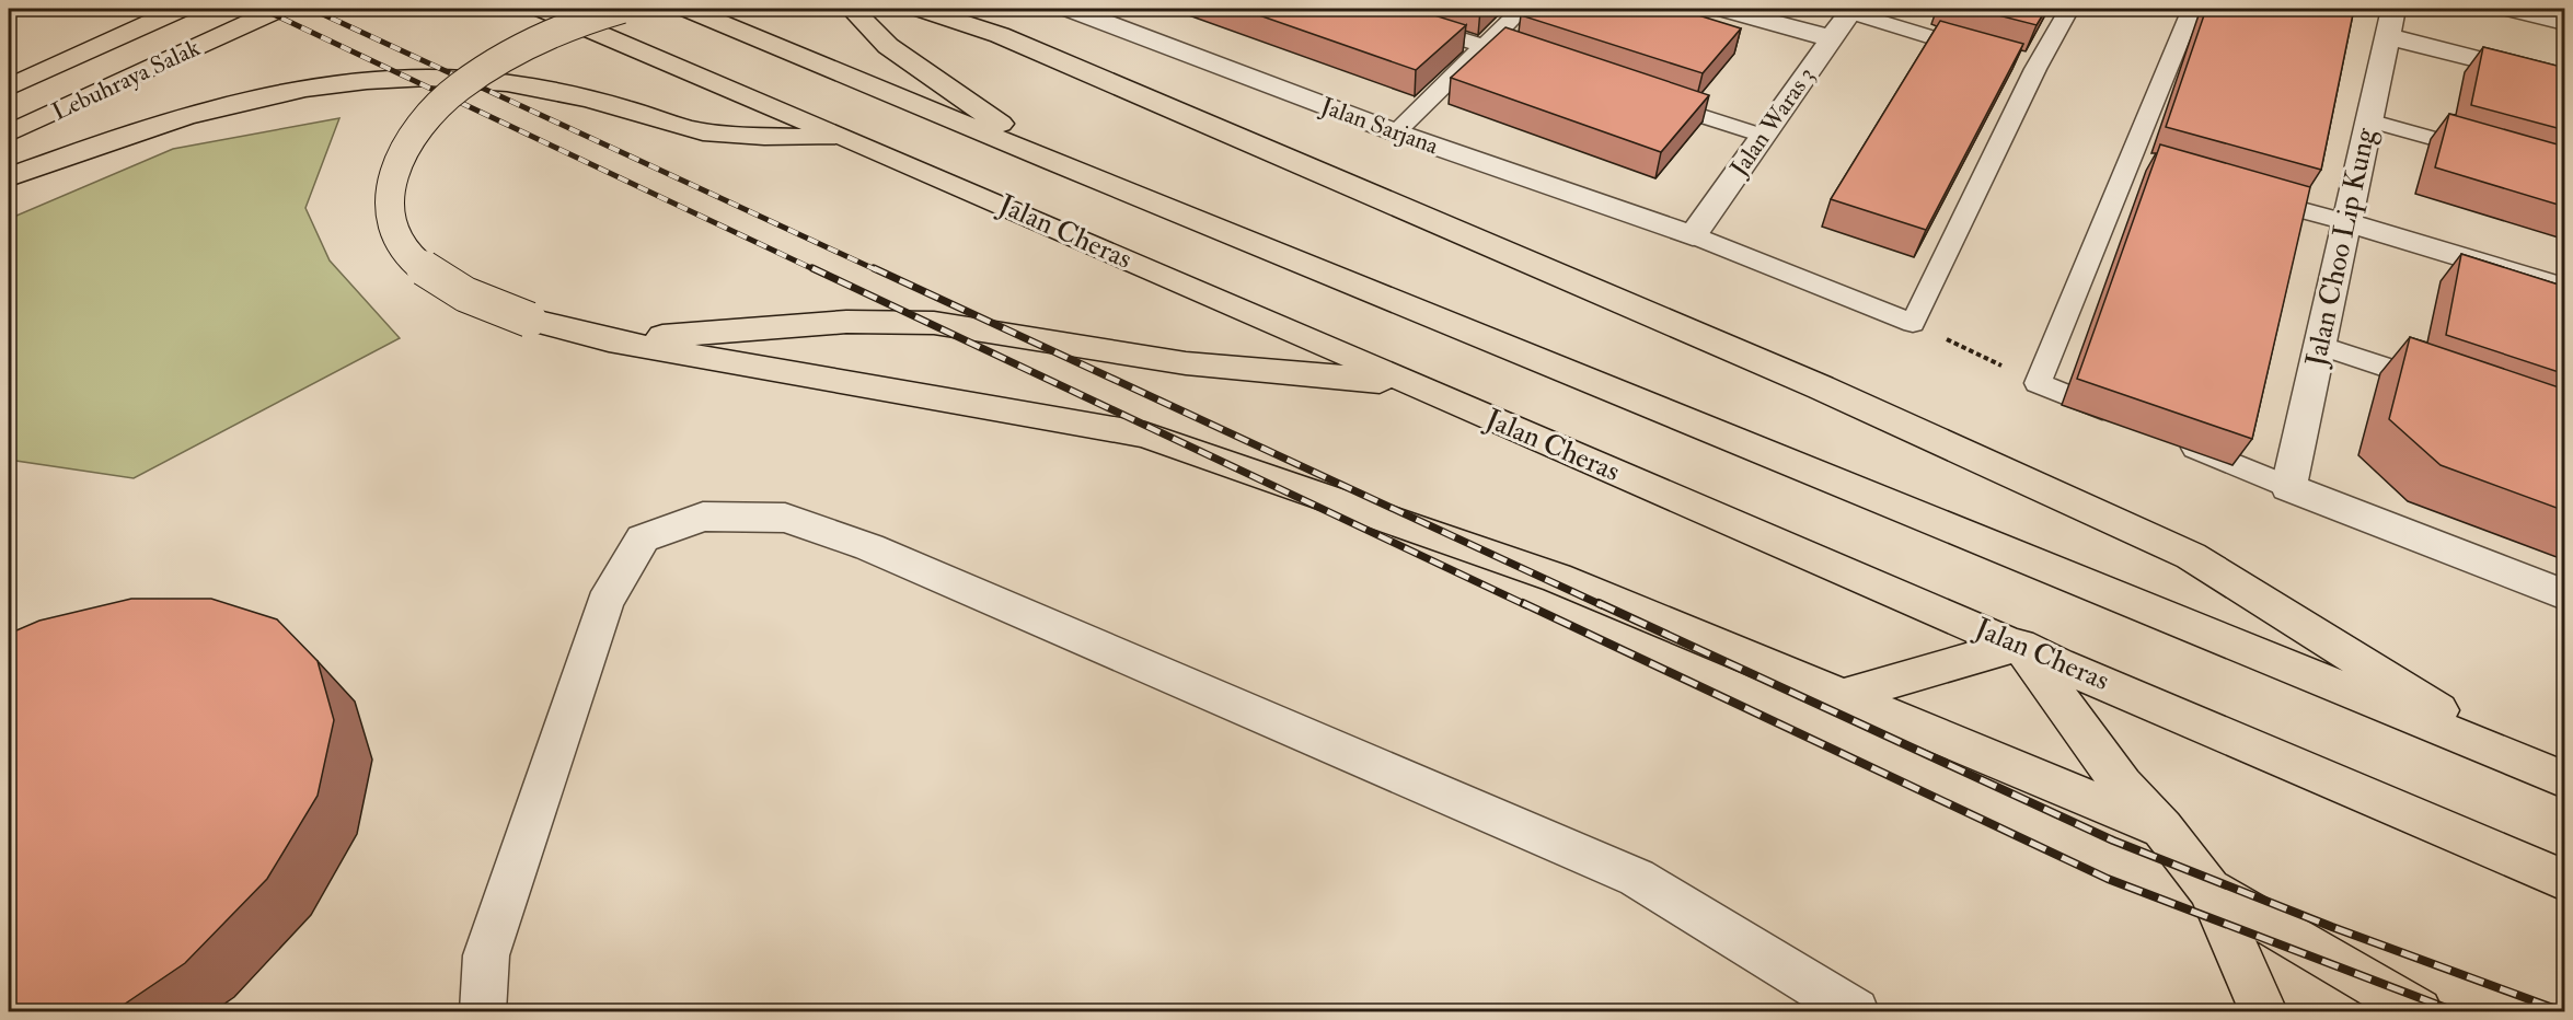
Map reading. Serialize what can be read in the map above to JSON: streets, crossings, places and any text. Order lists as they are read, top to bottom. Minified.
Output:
{"streets":{"highway":["Lebuhraya Salak","Jalan Cheras"],"street":["Jalan Waras 3","Jalan Sarjana","Jalan Choo Lip Kung"]},"crossings":[["Jalan Waras 3","Jalan Sarjana"]]}
